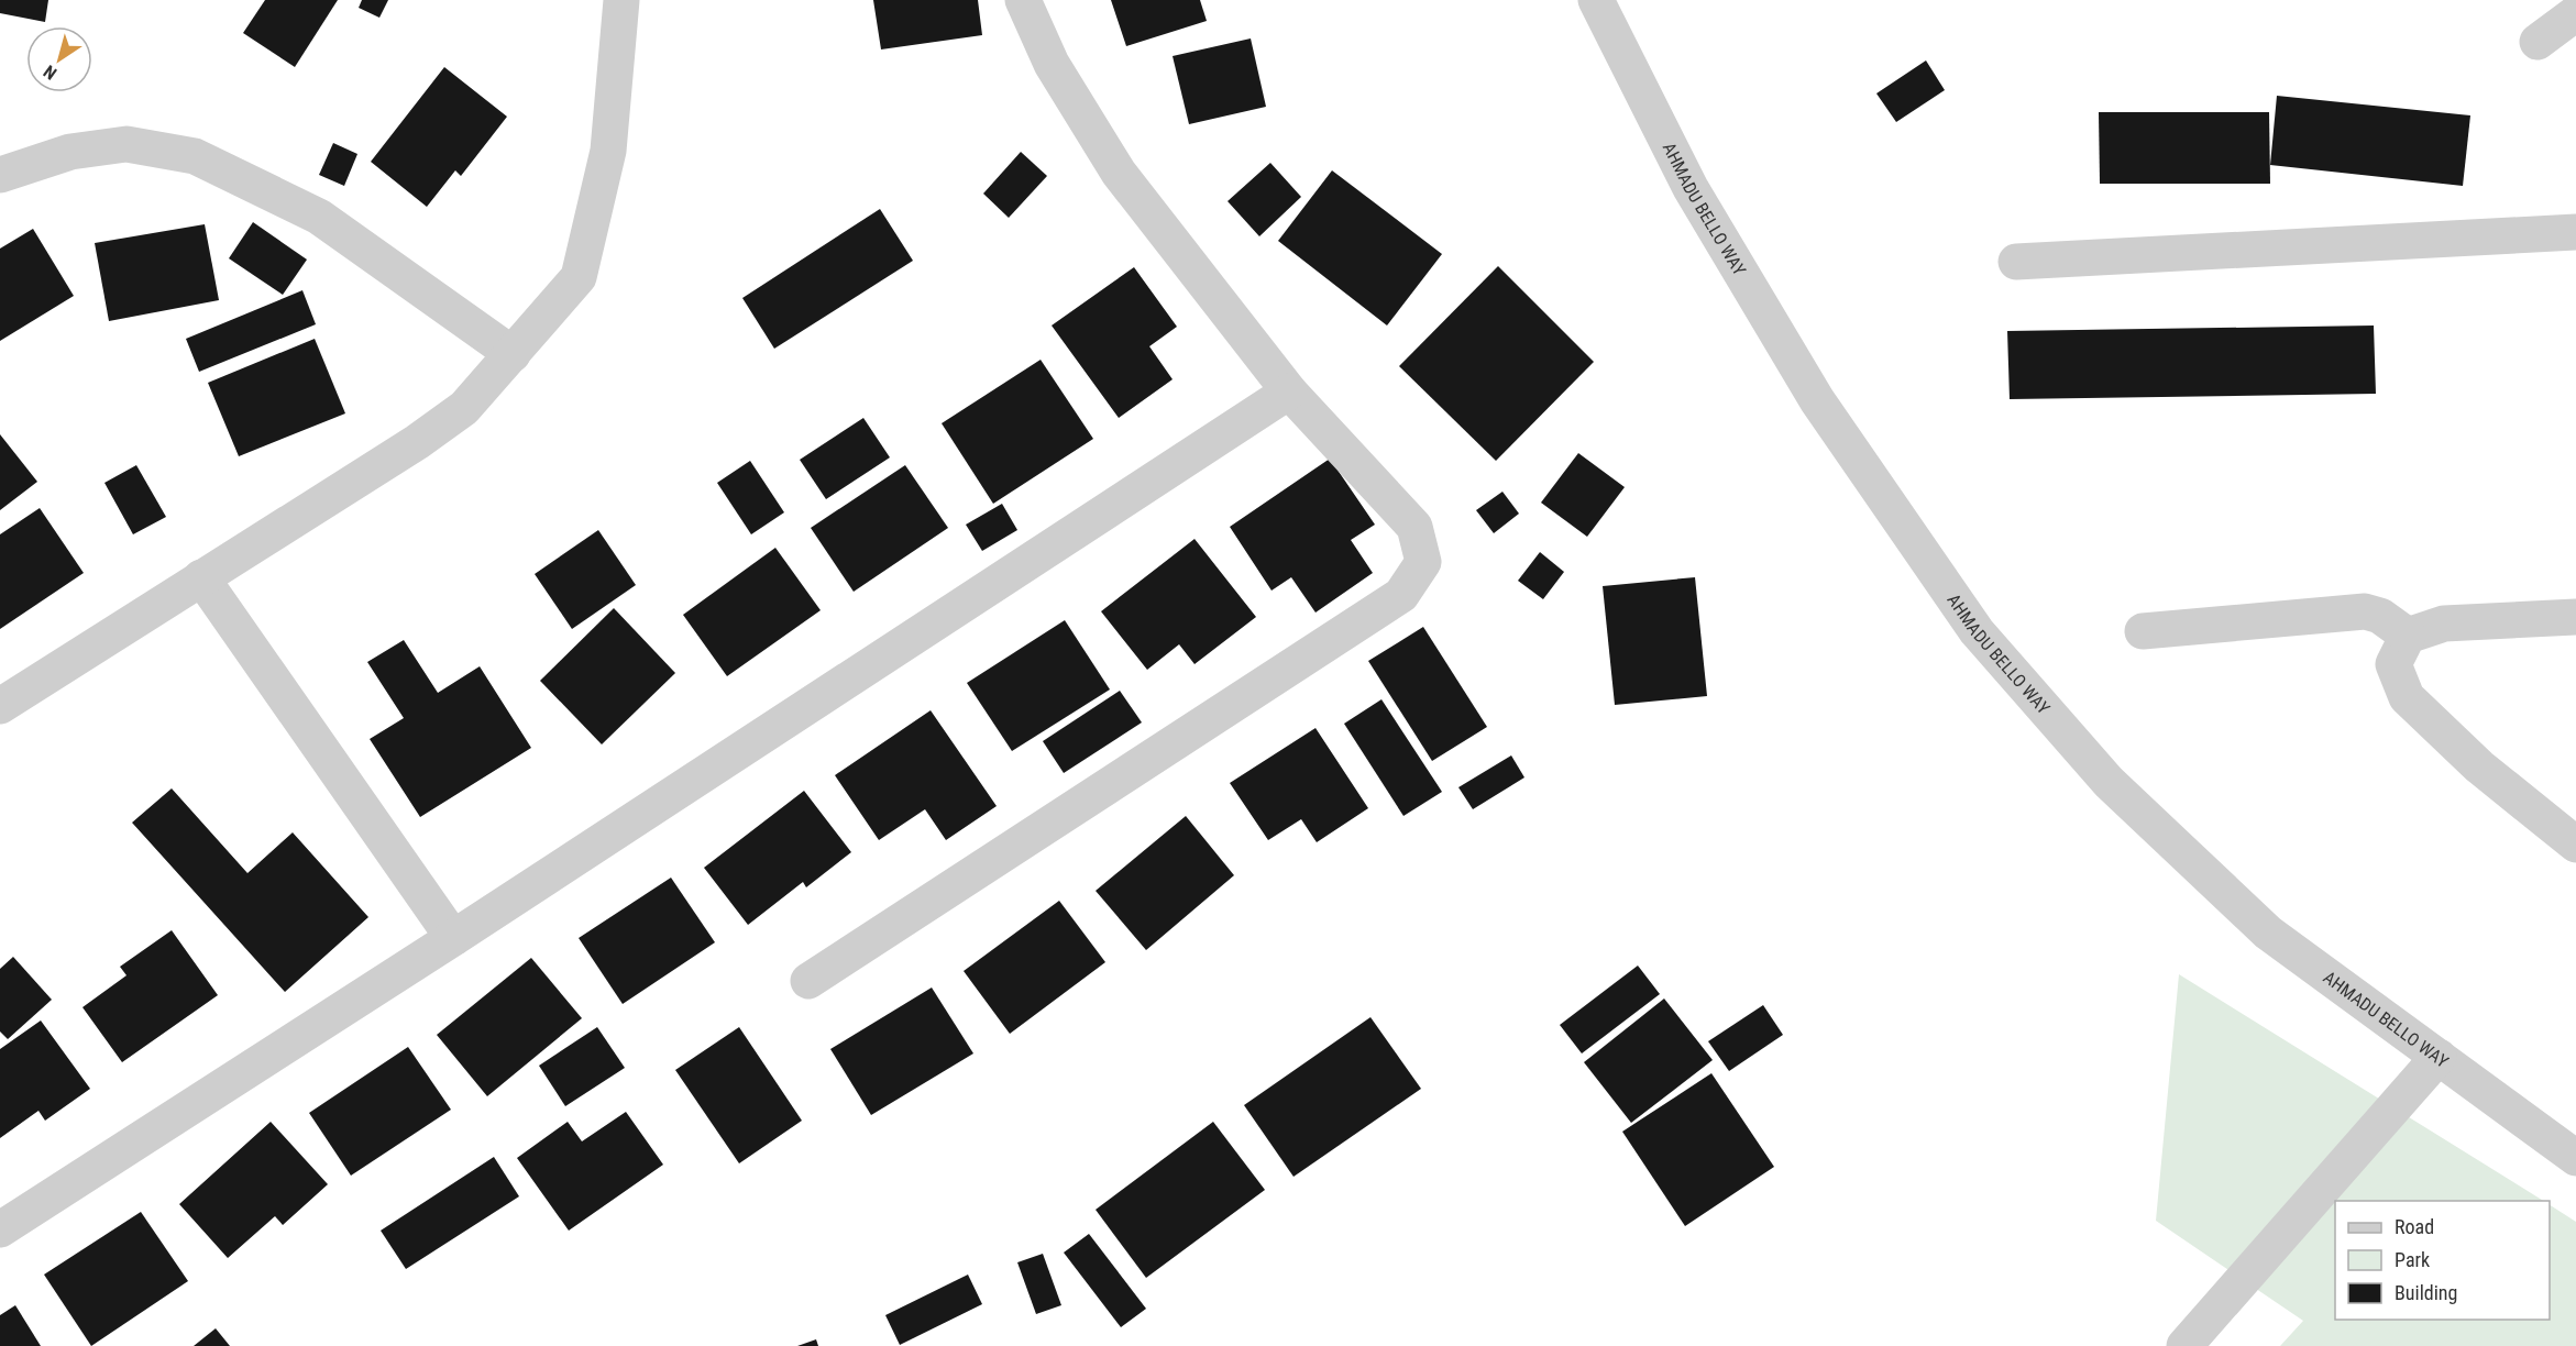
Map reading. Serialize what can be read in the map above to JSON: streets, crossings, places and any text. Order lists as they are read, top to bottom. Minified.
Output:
{"streets":{"street":["AHMADU BELLO WAY"]},"legend":["Road","Park","Building"],"north":"bottom left"}
